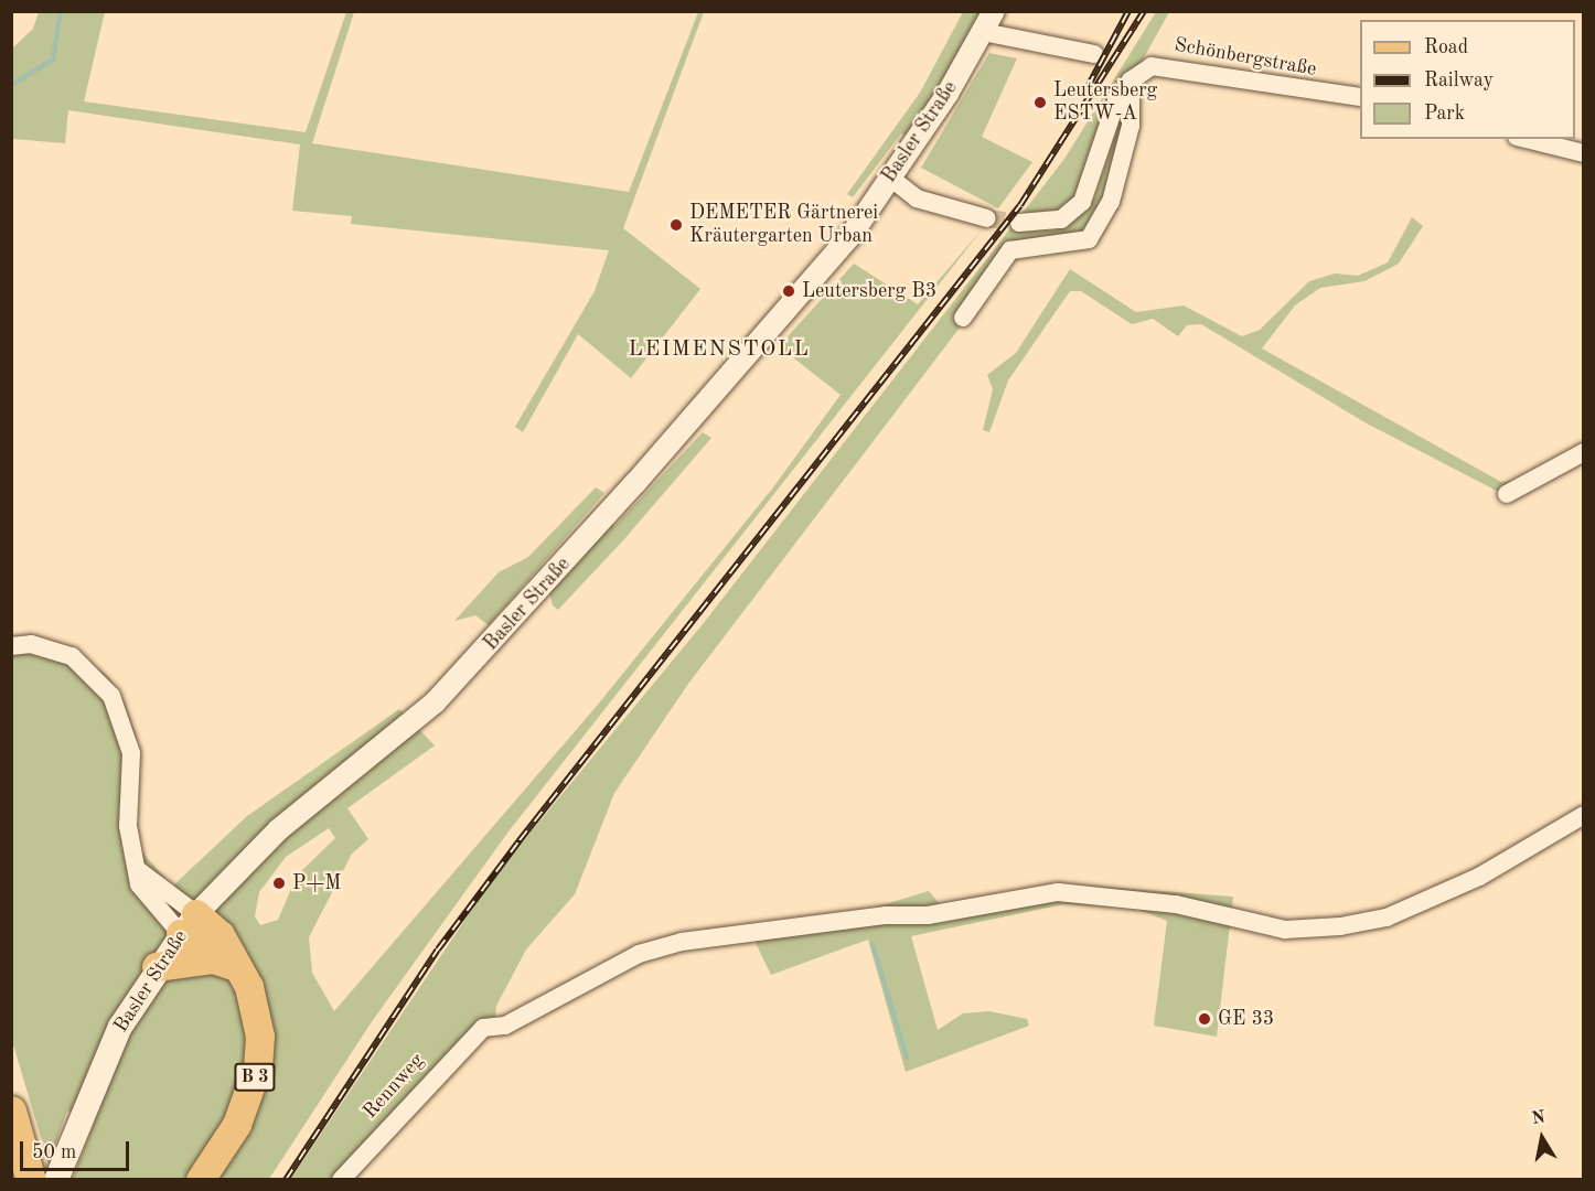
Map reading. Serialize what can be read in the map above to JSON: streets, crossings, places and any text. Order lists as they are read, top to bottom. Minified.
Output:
{"streets":{"main road":["Basler Straße","B 3"],"street":["Schönbergstraße","Rennweg"]},"districts":["LEIMENSTOLL"],"places":["Leutersberg ESTW-A","DEMETER Gärtnerei Kräutergarten Urban","Leutersberg B3","P+M","GE 33"],"legend":["Road","Railway","Park"],"scale_bar":"50 m","north":"top"}
